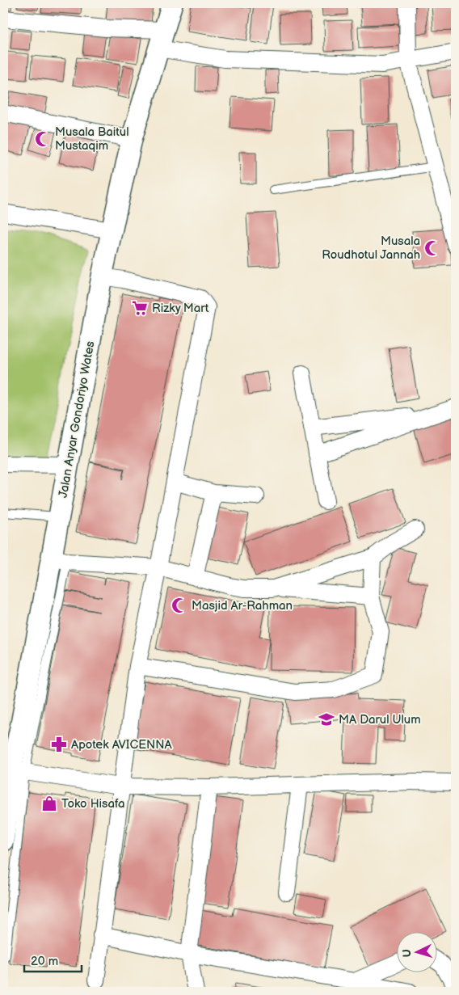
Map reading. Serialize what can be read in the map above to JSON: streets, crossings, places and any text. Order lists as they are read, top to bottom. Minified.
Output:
{"streets":{"street":["Jalan Anyar Gondoriyo Wates"]},"places":{"mosque":["Musala Baitul Mustaqim","Musala Roudhotul Jannah","Masjid Ar-Rahman"],"supermarket":["Rizky Mart"],"school or university":["MA Darul Ulum"],"pharmacy":["Apotek AVICENNA"],"shop":["Toko Hisafa"]},"scale_bar":"20 m","north":"left"}
